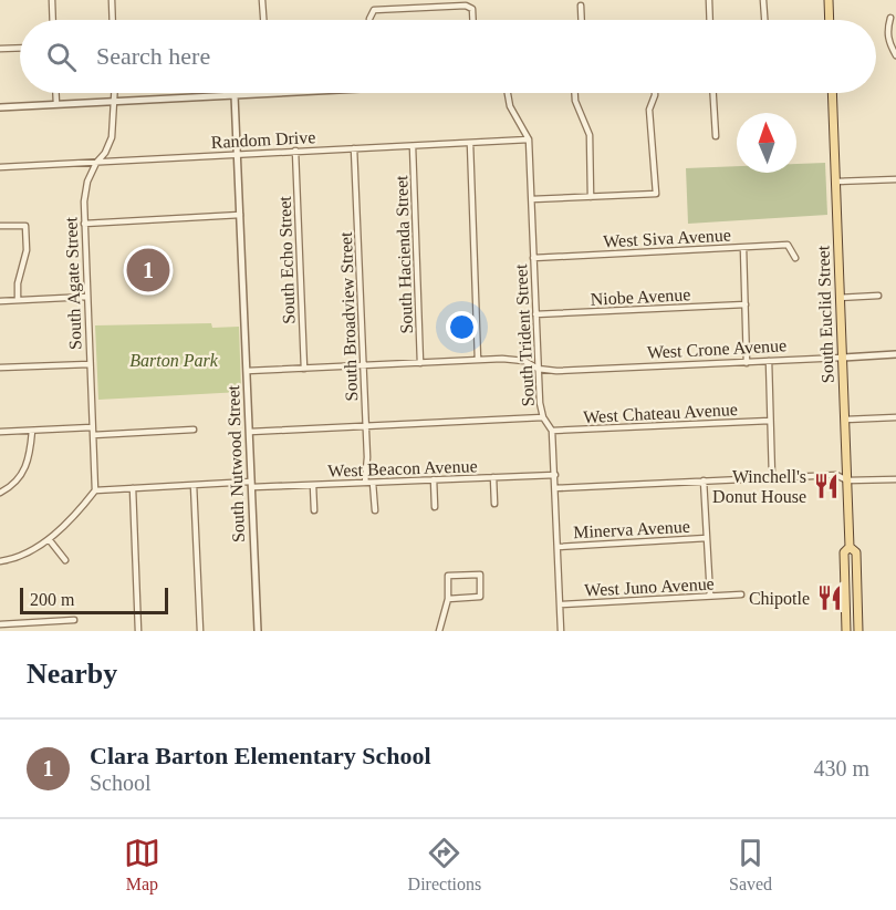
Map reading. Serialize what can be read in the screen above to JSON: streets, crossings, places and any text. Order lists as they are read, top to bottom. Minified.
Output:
{"streets":{"main road":["South Euclid Street"],"street":["Random Drive","West Siva Avenue","South Hacienda Street","South Echo Street","South Agate Street","Niobe Avenue","South Broadview Street","South Trident Street","West Crone Avenue","West Chateau Avenue","South Nutwood Street","West Beacon Avenue","Minerva Avenue","West Juno Avenue"]},"crossings":[["Random Drive","South Hacienda Street"],["Random Drive","South Echo Street"],["Random Drive","South Agate Street"],["Random Drive","South Broadview Street"],["Random Drive","South Trident Street"],["Random Drive","South Nutwood Street"],["West Siva Avenue","South Trident Street"],["South Hacienda Street","West Crone Avenue"],["South Echo Street","West Crone Avenue"],["South Agate Street","West Beacon Avenue"],["Niobe Avenue","South Trident Street"],["South Euclid Street","West Crone Avenue"],["South Broadview Street","West Crone Avenue"],["South Broadview Street","West Beacon Avenue"],["South Trident Street","West Crone Avenue"],["South Trident Street","West Chateau Avenue"],["South Trident Street","West Beacon Avenue"],["South Trident Street","Minerva Avenue"],["South Trident Street","West Juno Avenue"],["West Crone Avenue","South Nutwood Street"],["South Nutwood Street","West Beacon Avenue"]],"parks":["Barton Park"],"places":{"restaurant":["Winchell's Donut House","Chipotle"]},"scale_bar":"200 m","north":"top","page":{"search":"Search here","pins":"1","scale":"200 m","heading":"Nearby","list":[{"mark":"1","name":"Clara Barton Elementary School","note":"School","value":"430 m"}],"nav":["Map","Directions","Saved"]}}
